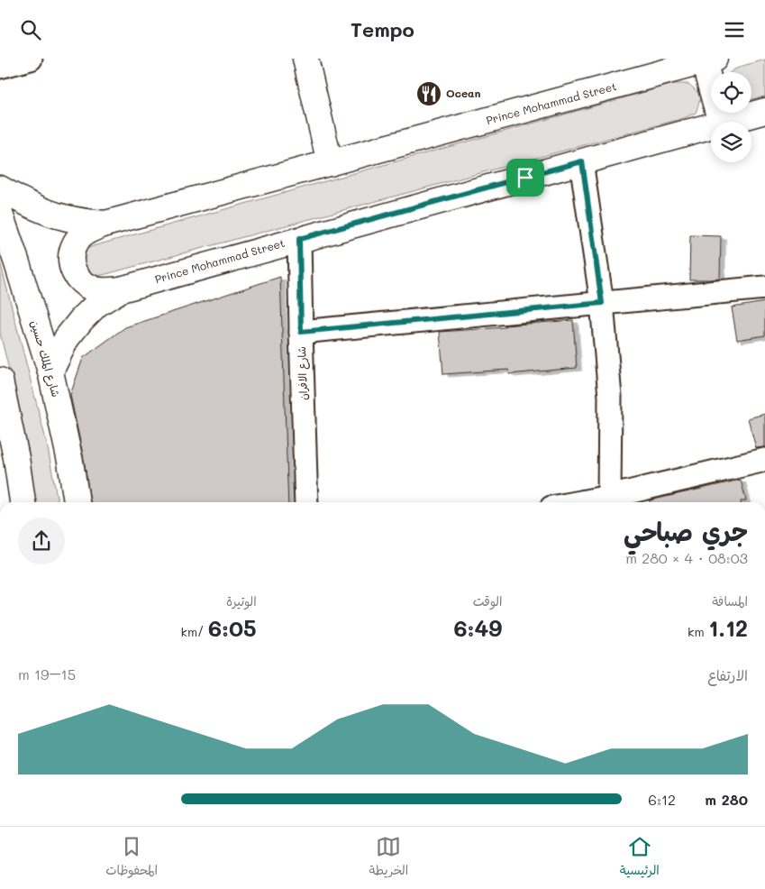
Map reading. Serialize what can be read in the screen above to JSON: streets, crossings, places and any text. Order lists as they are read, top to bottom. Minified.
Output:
{"streets":{"main road":["Prince Mohammad Street","شارع الملك حسين"],"street":["شارع الافران"]},"crossings":[["Prince Mohammad Street","شارع الملك حسين"],["Prince Mohammad Street","شارع الافران"]],"places":{"restaurant":["Ocean"]},"page":{"header":"Tempo","heading":["جري صباحي","08:03 · 4 × 280 m"],"stats":[["المسافة","1.12 km"],["الوقت","6:49"],["الوتيرة","6:05 /km"]],"chart":["الارتفاع","15–19 m"],"list":[{"name":"280 m","note":"6:12"}],"tabs":["الرئيسية","الخريطة","المحفوظات"]}}
